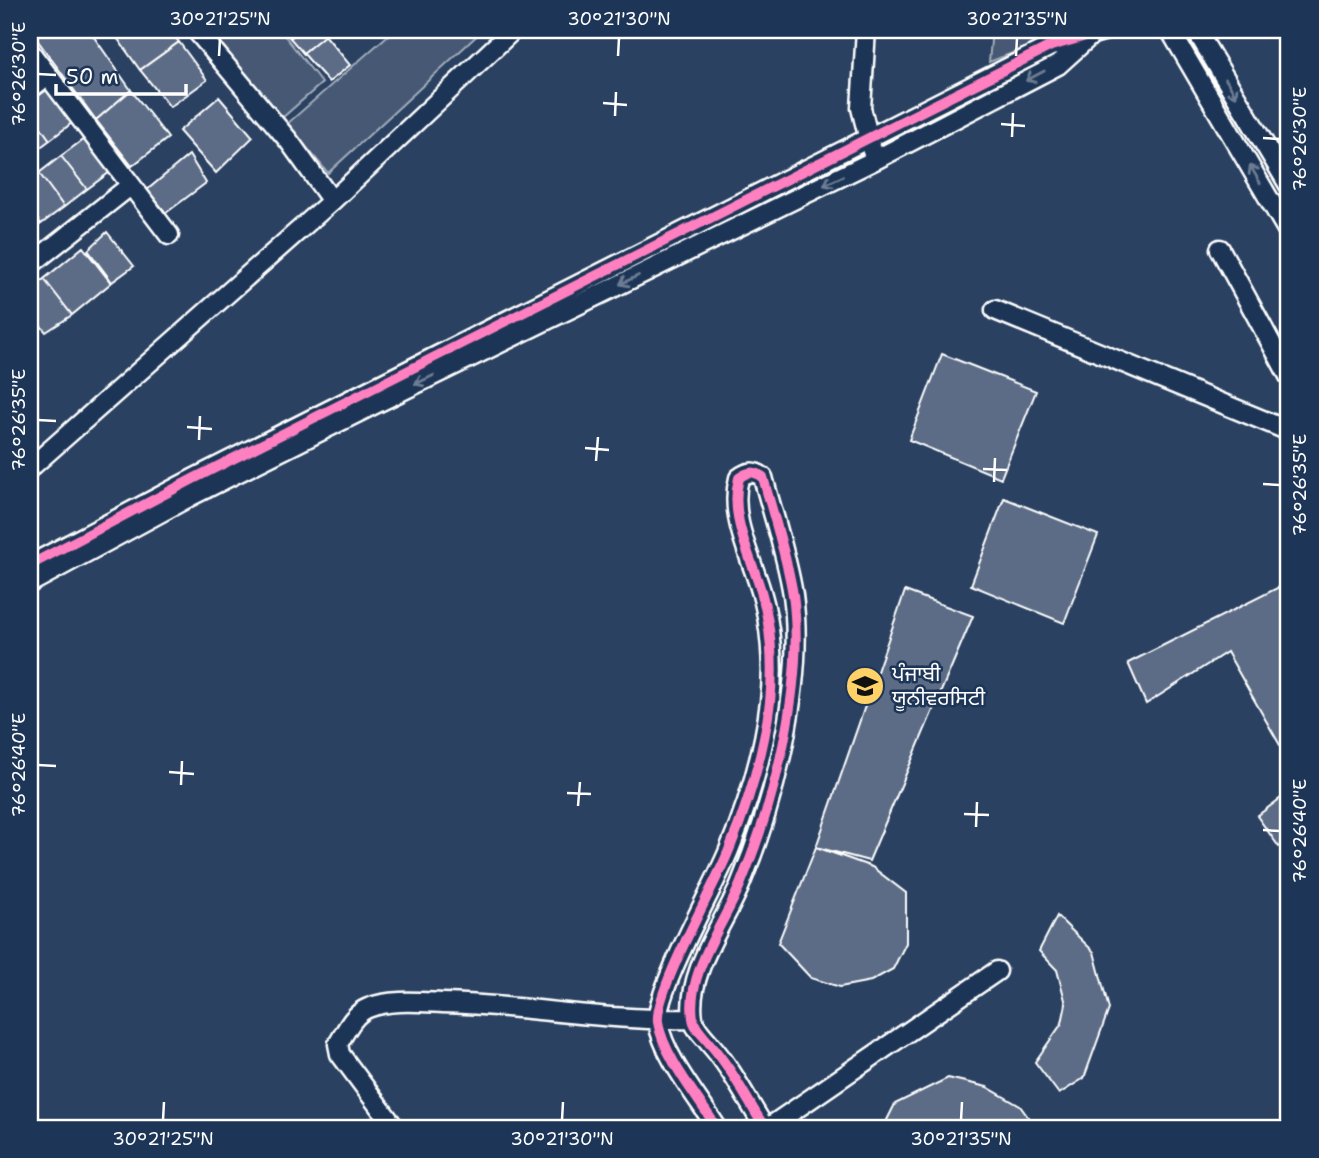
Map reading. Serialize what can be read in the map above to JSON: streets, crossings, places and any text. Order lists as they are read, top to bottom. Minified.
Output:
{"places":{"school or university":["ਪੰਜਾਬੀ ਯੂਨੀਵਰਸਿਟੀ"]},"scale_bar":"50 m","coordinates":["30°21'25\"N","30°21'30\"N","30°21'35\"N","76°26'30\"E","76°26'35\"E","76°26'40\"E"]}
